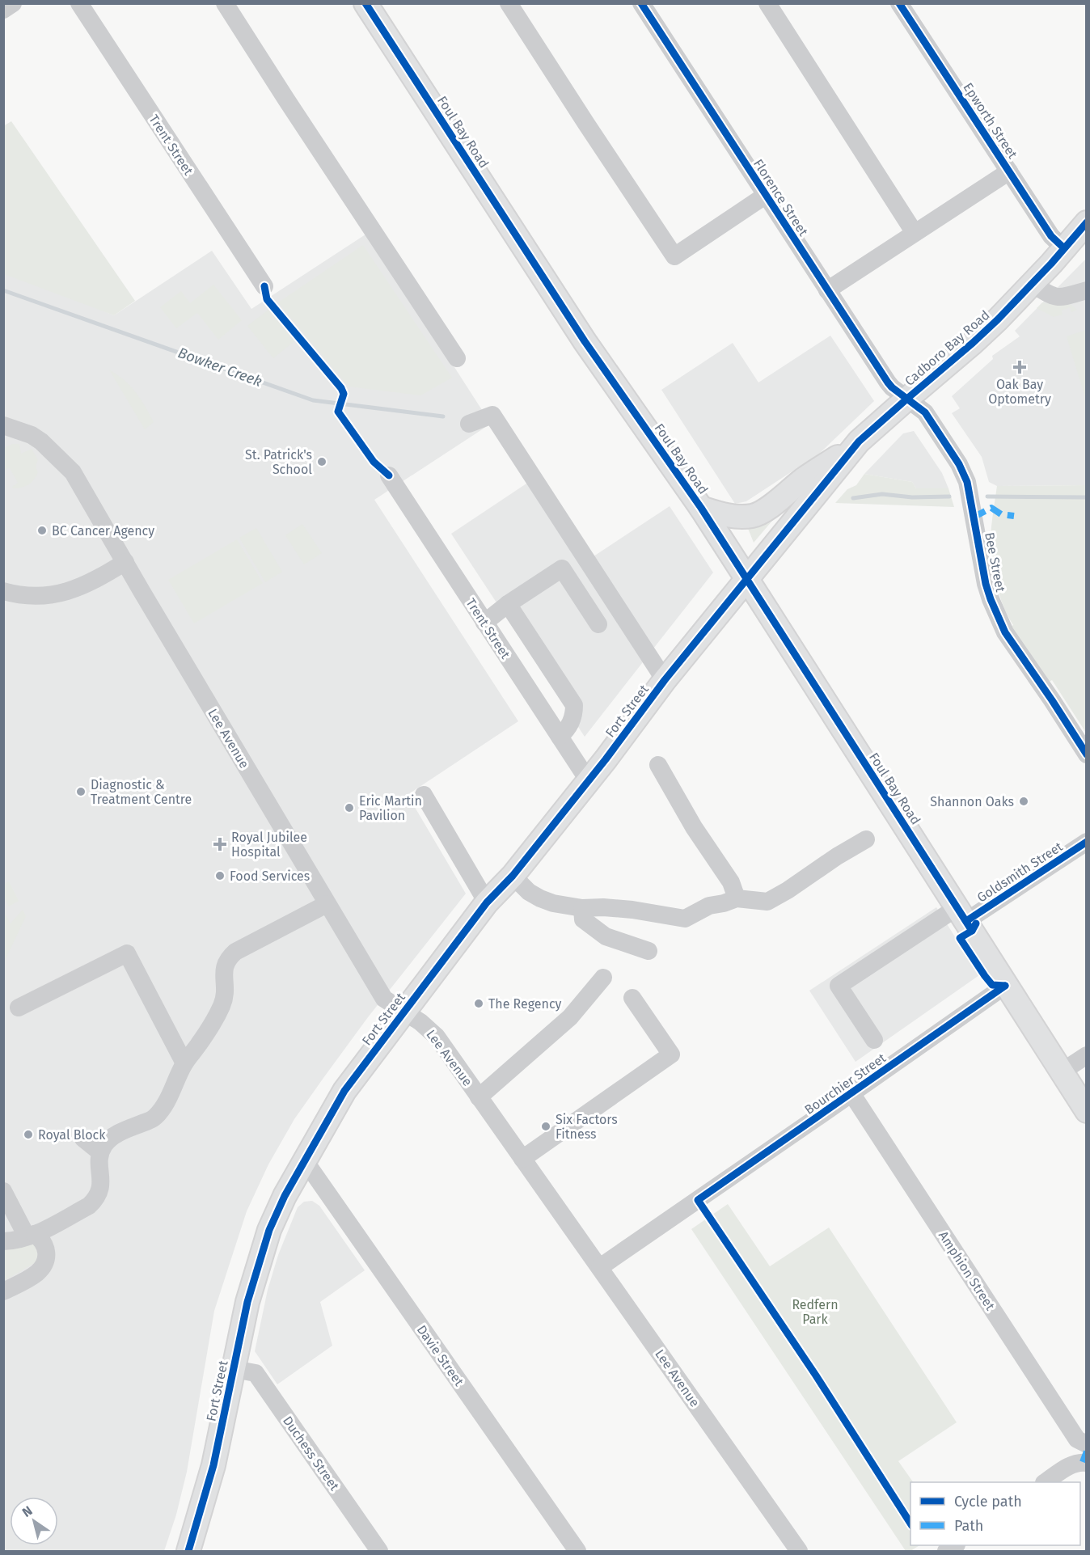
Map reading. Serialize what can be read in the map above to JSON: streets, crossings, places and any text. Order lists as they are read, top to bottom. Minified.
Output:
{"streets":{"main road":["Foul Bay Road","Cadboro Bay Road","Fort Street"],"street":["Epworth Street","Trent Street","Florence Street","Bee Street","Lee Avenue","Goldsmith Street","Bourchier Street","Amphion Street","Davie Street","Duchess Street"]},"crossings":[["Epworth Street","Cadboro Bay Road"],["Foul Bay Road","Cadboro Bay Road"],["Foul Bay Road","Fort Street"],["Foul Bay Road","Goldsmith Street"],["Foul Bay Road","Bourchier Street"],["Trent Street","Fort Street"],["Florence Street","Cadboro Bay Road"],["Florence Street","Bee Street"],["Cadboro Bay Road","Bee Street"],["Cadboro Bay Road","Fort Street"],["Fort Street","Lee Avenue"],["Fort Street","Davie Street"],["Fort Street","Duchess Street"],["Lee Avenue","Bourchier Street"],["Bourchier Street","Amphion Street"]],"water":["Bowker Creek"],"parks":["Redfern Park"],"places":{"health":["Oak Bay Optometry","Royal Jubilee Hospital"],"other":["St. Patrick's School","BC Cancer Agency","Diagnostic & Treatment Centre","Shannon Oaks","Eric Martin Pavilion","Food Services","The Regency","Six Factors Fitness","Royal Block"]},"legend":["Cycle path","Path"],"north":"top left"}
